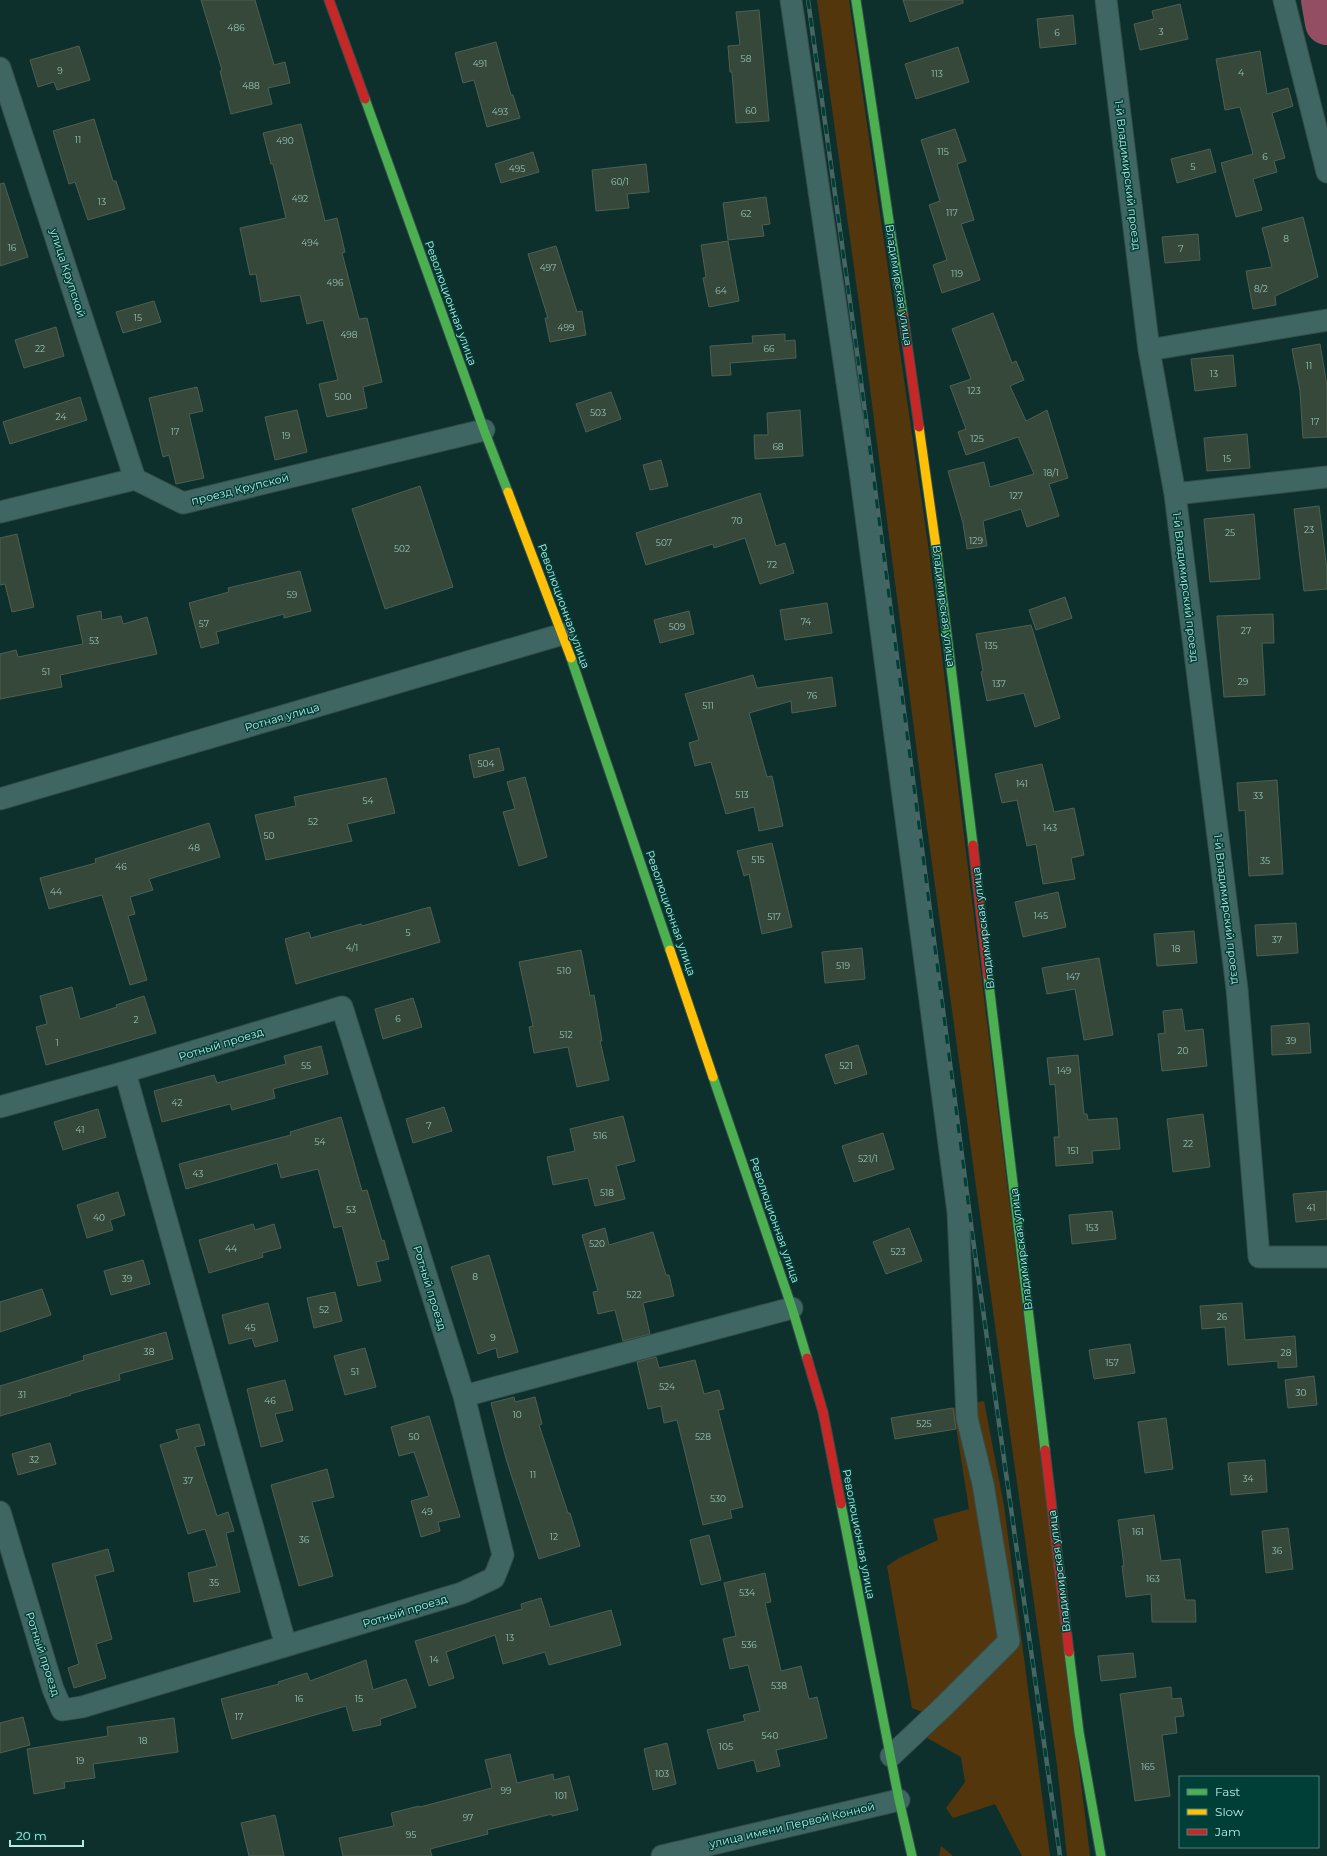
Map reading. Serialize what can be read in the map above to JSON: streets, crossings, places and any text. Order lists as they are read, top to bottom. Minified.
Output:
{"streets":{"street":["1-й Владимирский проезд","улица Крупской","Владимирская улица","Революционная улица","проезд Крупской","Ротная улица","Ротный проезд","улица имени Первой Конной"]},"crossings":[["улица Крупской","проезд Крупской"],["Революционная улица","проезд Крупской"],["Революционная улица","Ротная улица"],["Революционная улица","улица имени Первой Конной"]],"house_numbers":["486","3","6","58","491","9","4","113","488","60","493","11","490","115","6","5","495","60/1","492","13","117","62","8","494","16","7","497","119","496","8/2","64","15","499","498","22","66","11","13","123","500","503","24","17","17","19","125","68","15","18/1","127","70","23","25","129","507","502","72","59","74","57","509","27","53","135","51","29","137","76","511","504","141","513","33","54","52","143","50","48","515","35","46","44","145","517","5","37","4/1","18","519","510","147","6","2","512","39","1","20","55","521","149","42","7","41","516","54","22","151","521/1","43","518","41","53","40","153","520","44","523","8","39","522","52","26","45","9","38","28","157","51","524","30","31","46","10","525","50","528","32","11","34","37","530","49","161","12","36","36","163","35","534","13","536","14","538","16","15","17","540","18","105","19","165","103","99","101","97","95"],"legend":["Fast","Slow","Jam"],"scale_bar":"20 m"}
